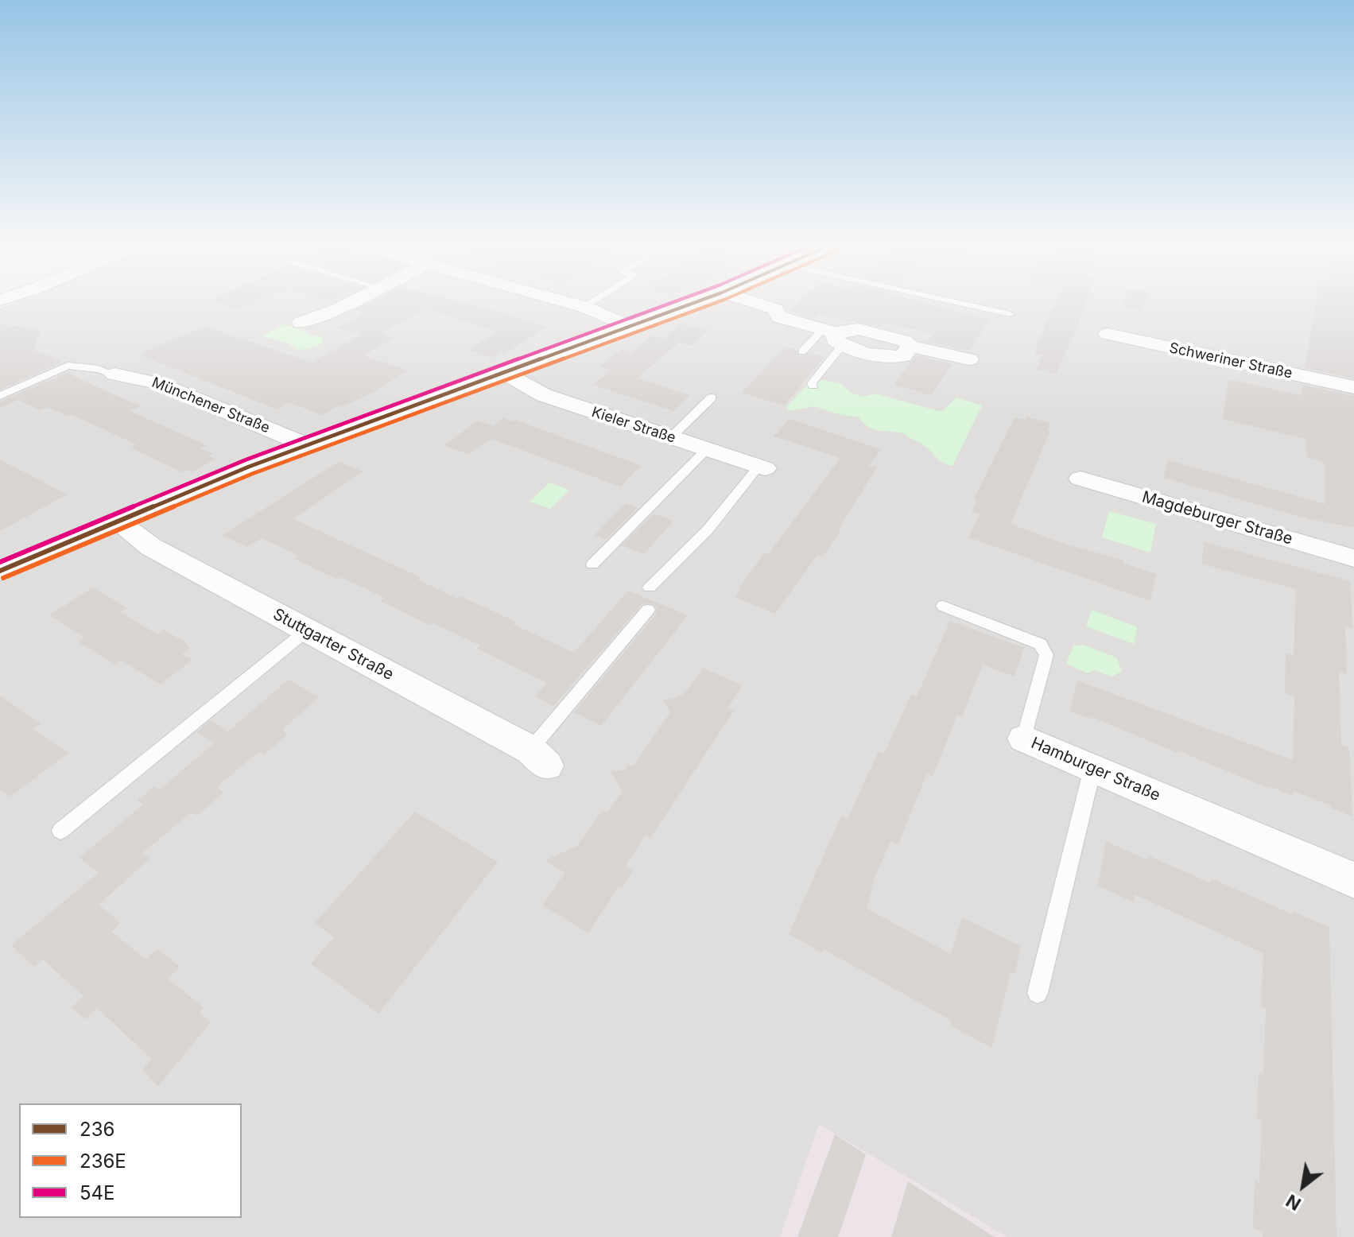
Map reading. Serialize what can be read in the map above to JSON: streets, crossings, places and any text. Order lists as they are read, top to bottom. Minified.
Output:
{"streets":{"street":["Schweriner Straße","Münchener Straße","Kieler Straße","Magdeburger Straße","Stuttgarter Straße","Hamburger Straße"]},"lines":["transit line 236","transit line 236E","transit line 54E"],"legend":["236","236E","54E"],"north":"bottom left"}
